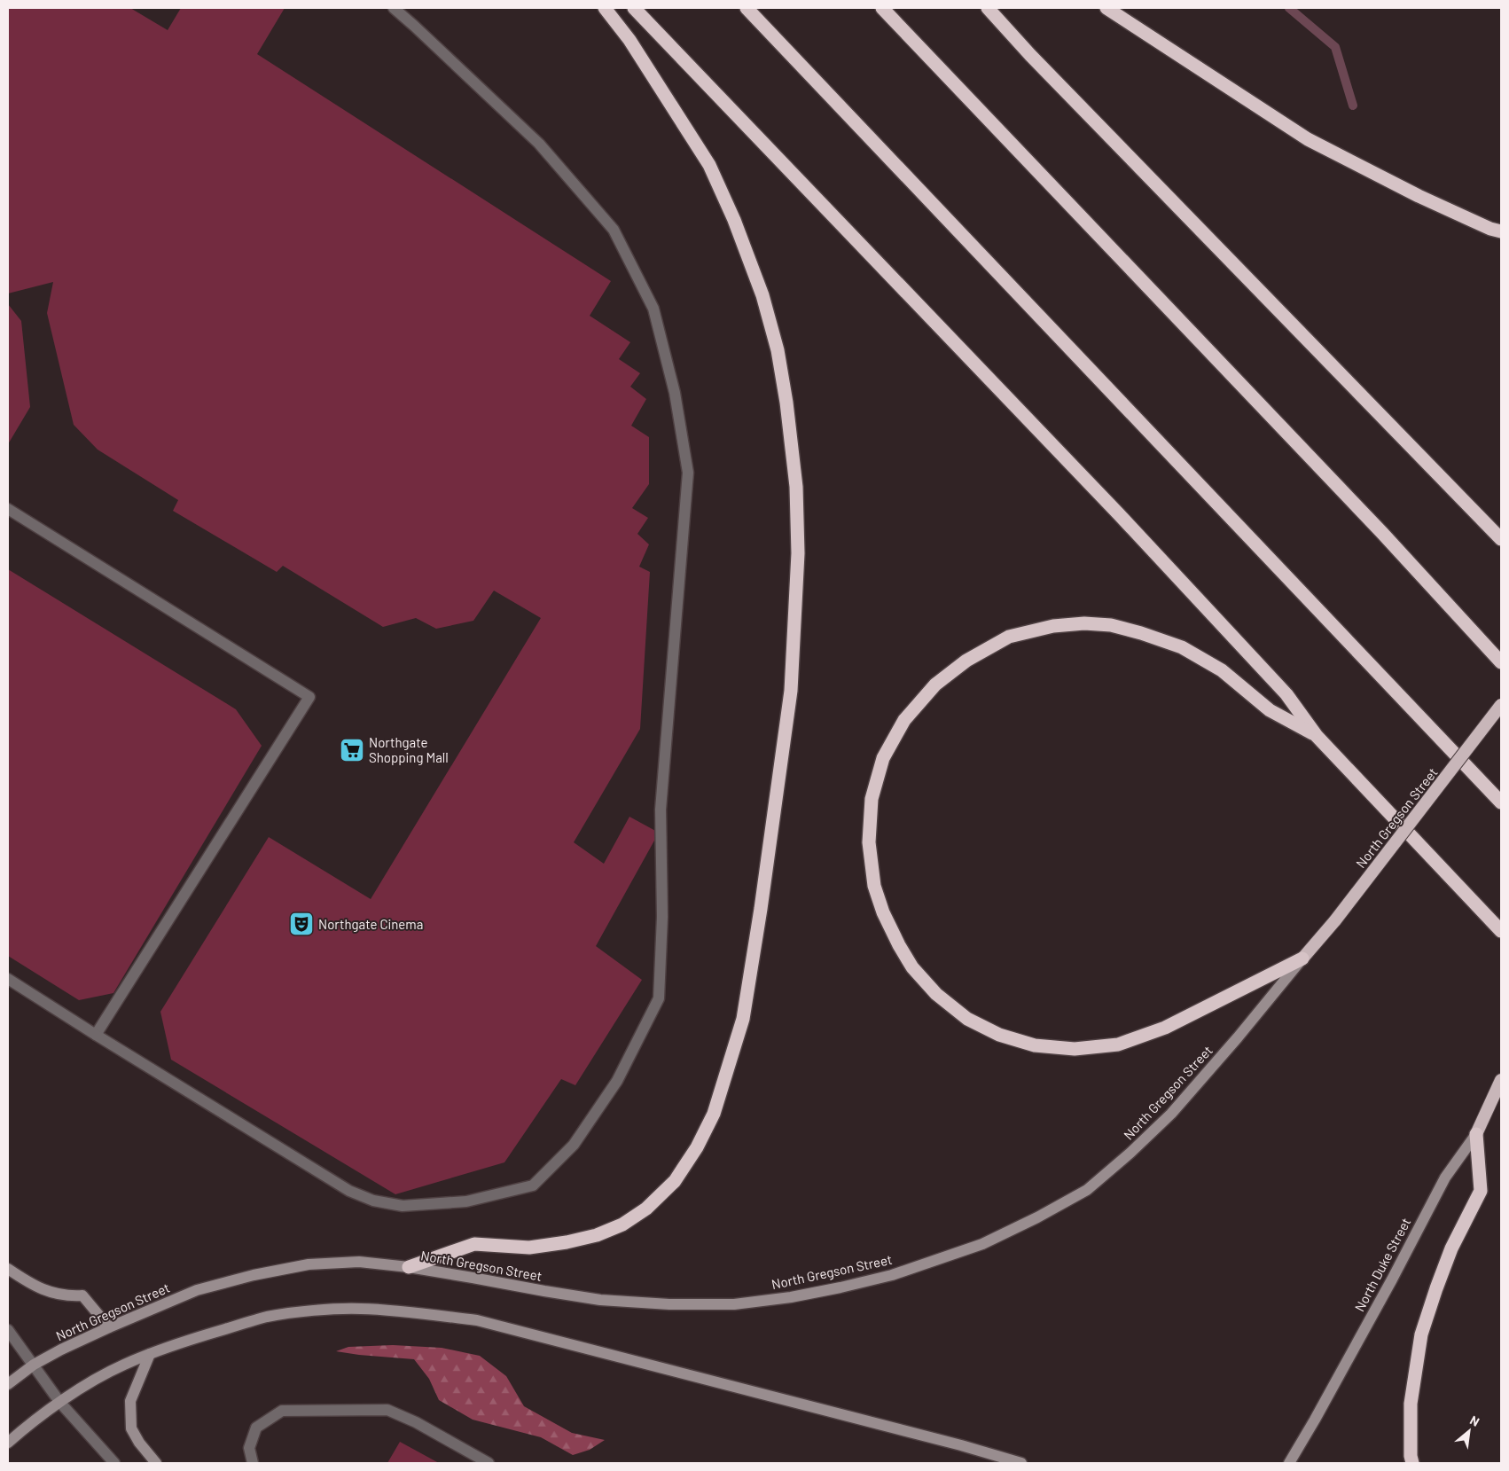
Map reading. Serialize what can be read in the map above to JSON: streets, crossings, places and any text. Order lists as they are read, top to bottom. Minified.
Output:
{"streets":{"highway":["North Gregson Street","North Duke Street"]},"places":{"supermarket":["Northgate Shopping Mall"],"theatre":["Northgate Cinema"]},"north":"top right"}
